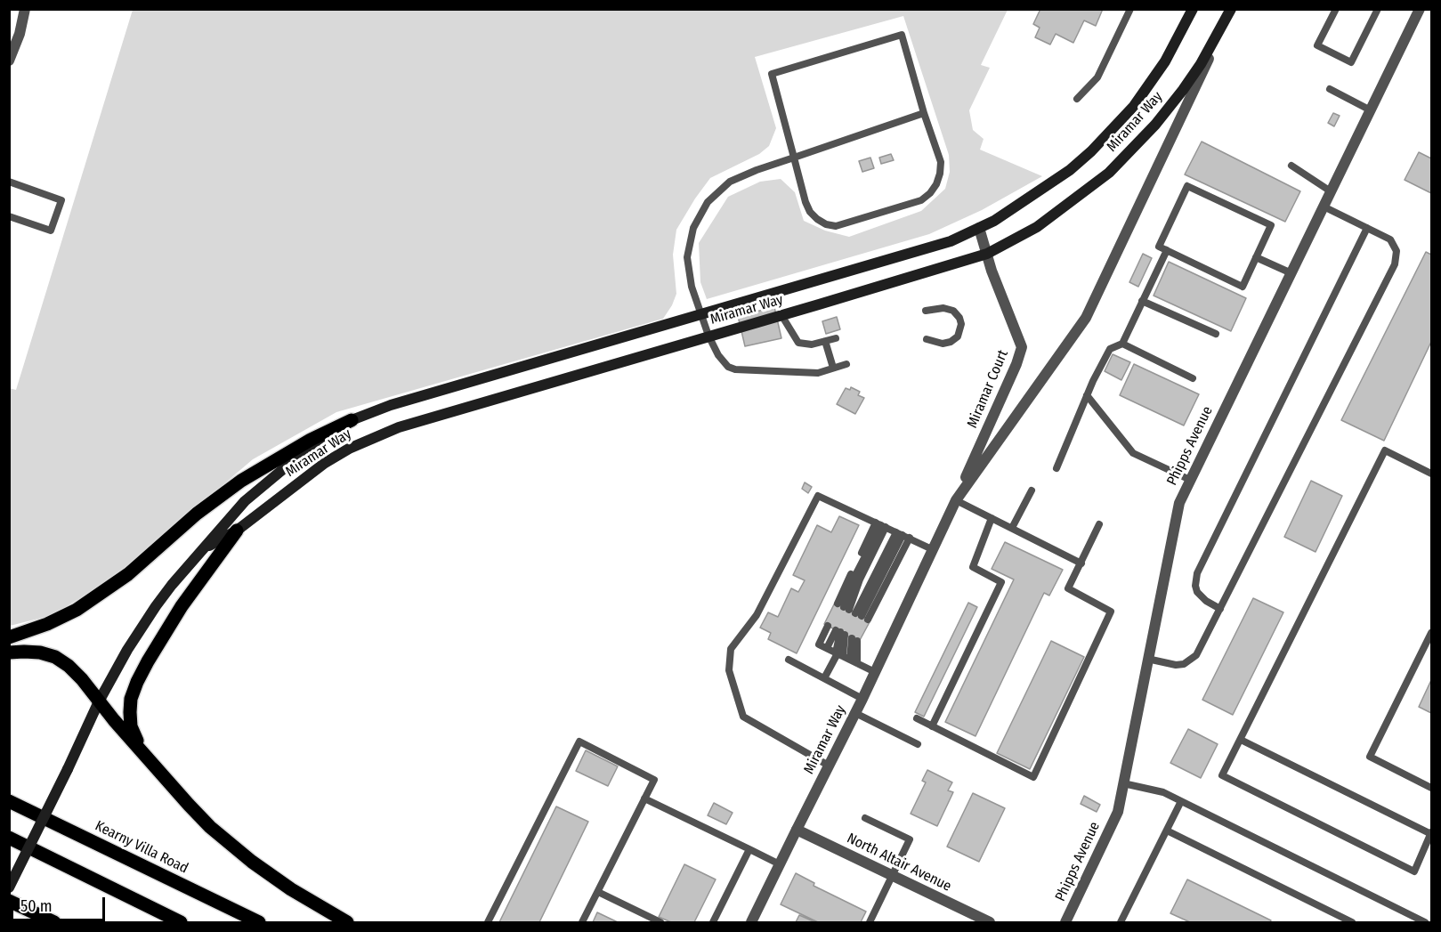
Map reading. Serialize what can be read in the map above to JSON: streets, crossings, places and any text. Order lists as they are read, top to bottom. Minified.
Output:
{"streets":{"main road":["Miramar Way","Kearny Villa Road"],"street":["Miramar Court","Phipps Avenue","North Altair Avenue"]},"crossings":[["Miramar Way","Miramar Court"],["Miramar Way","North Altair Avenue"]],"scale_bar":"50 m"}
